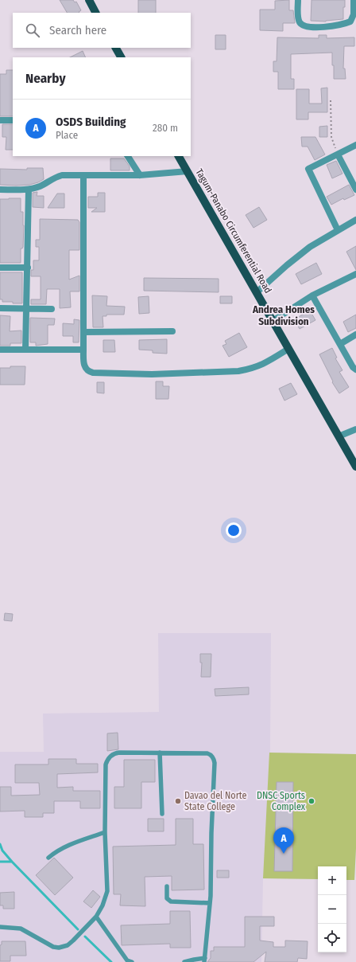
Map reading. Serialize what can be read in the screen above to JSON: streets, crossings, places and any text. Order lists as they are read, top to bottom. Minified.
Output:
{"streets":{"main road":["Tagum-Panabo Circumferential Road"]},"districts":["Andrea Homes Subdivision"],"places":["Davao del Norte State College","DNSC Sports Complex"],"page":{"search":"Search here","heading":"Nearby","list":[{"mark":"A","name":"OSDS Building","note":"Place","value":"280 m"}],"pins":"A","map_buttons":["+","−"]}}
